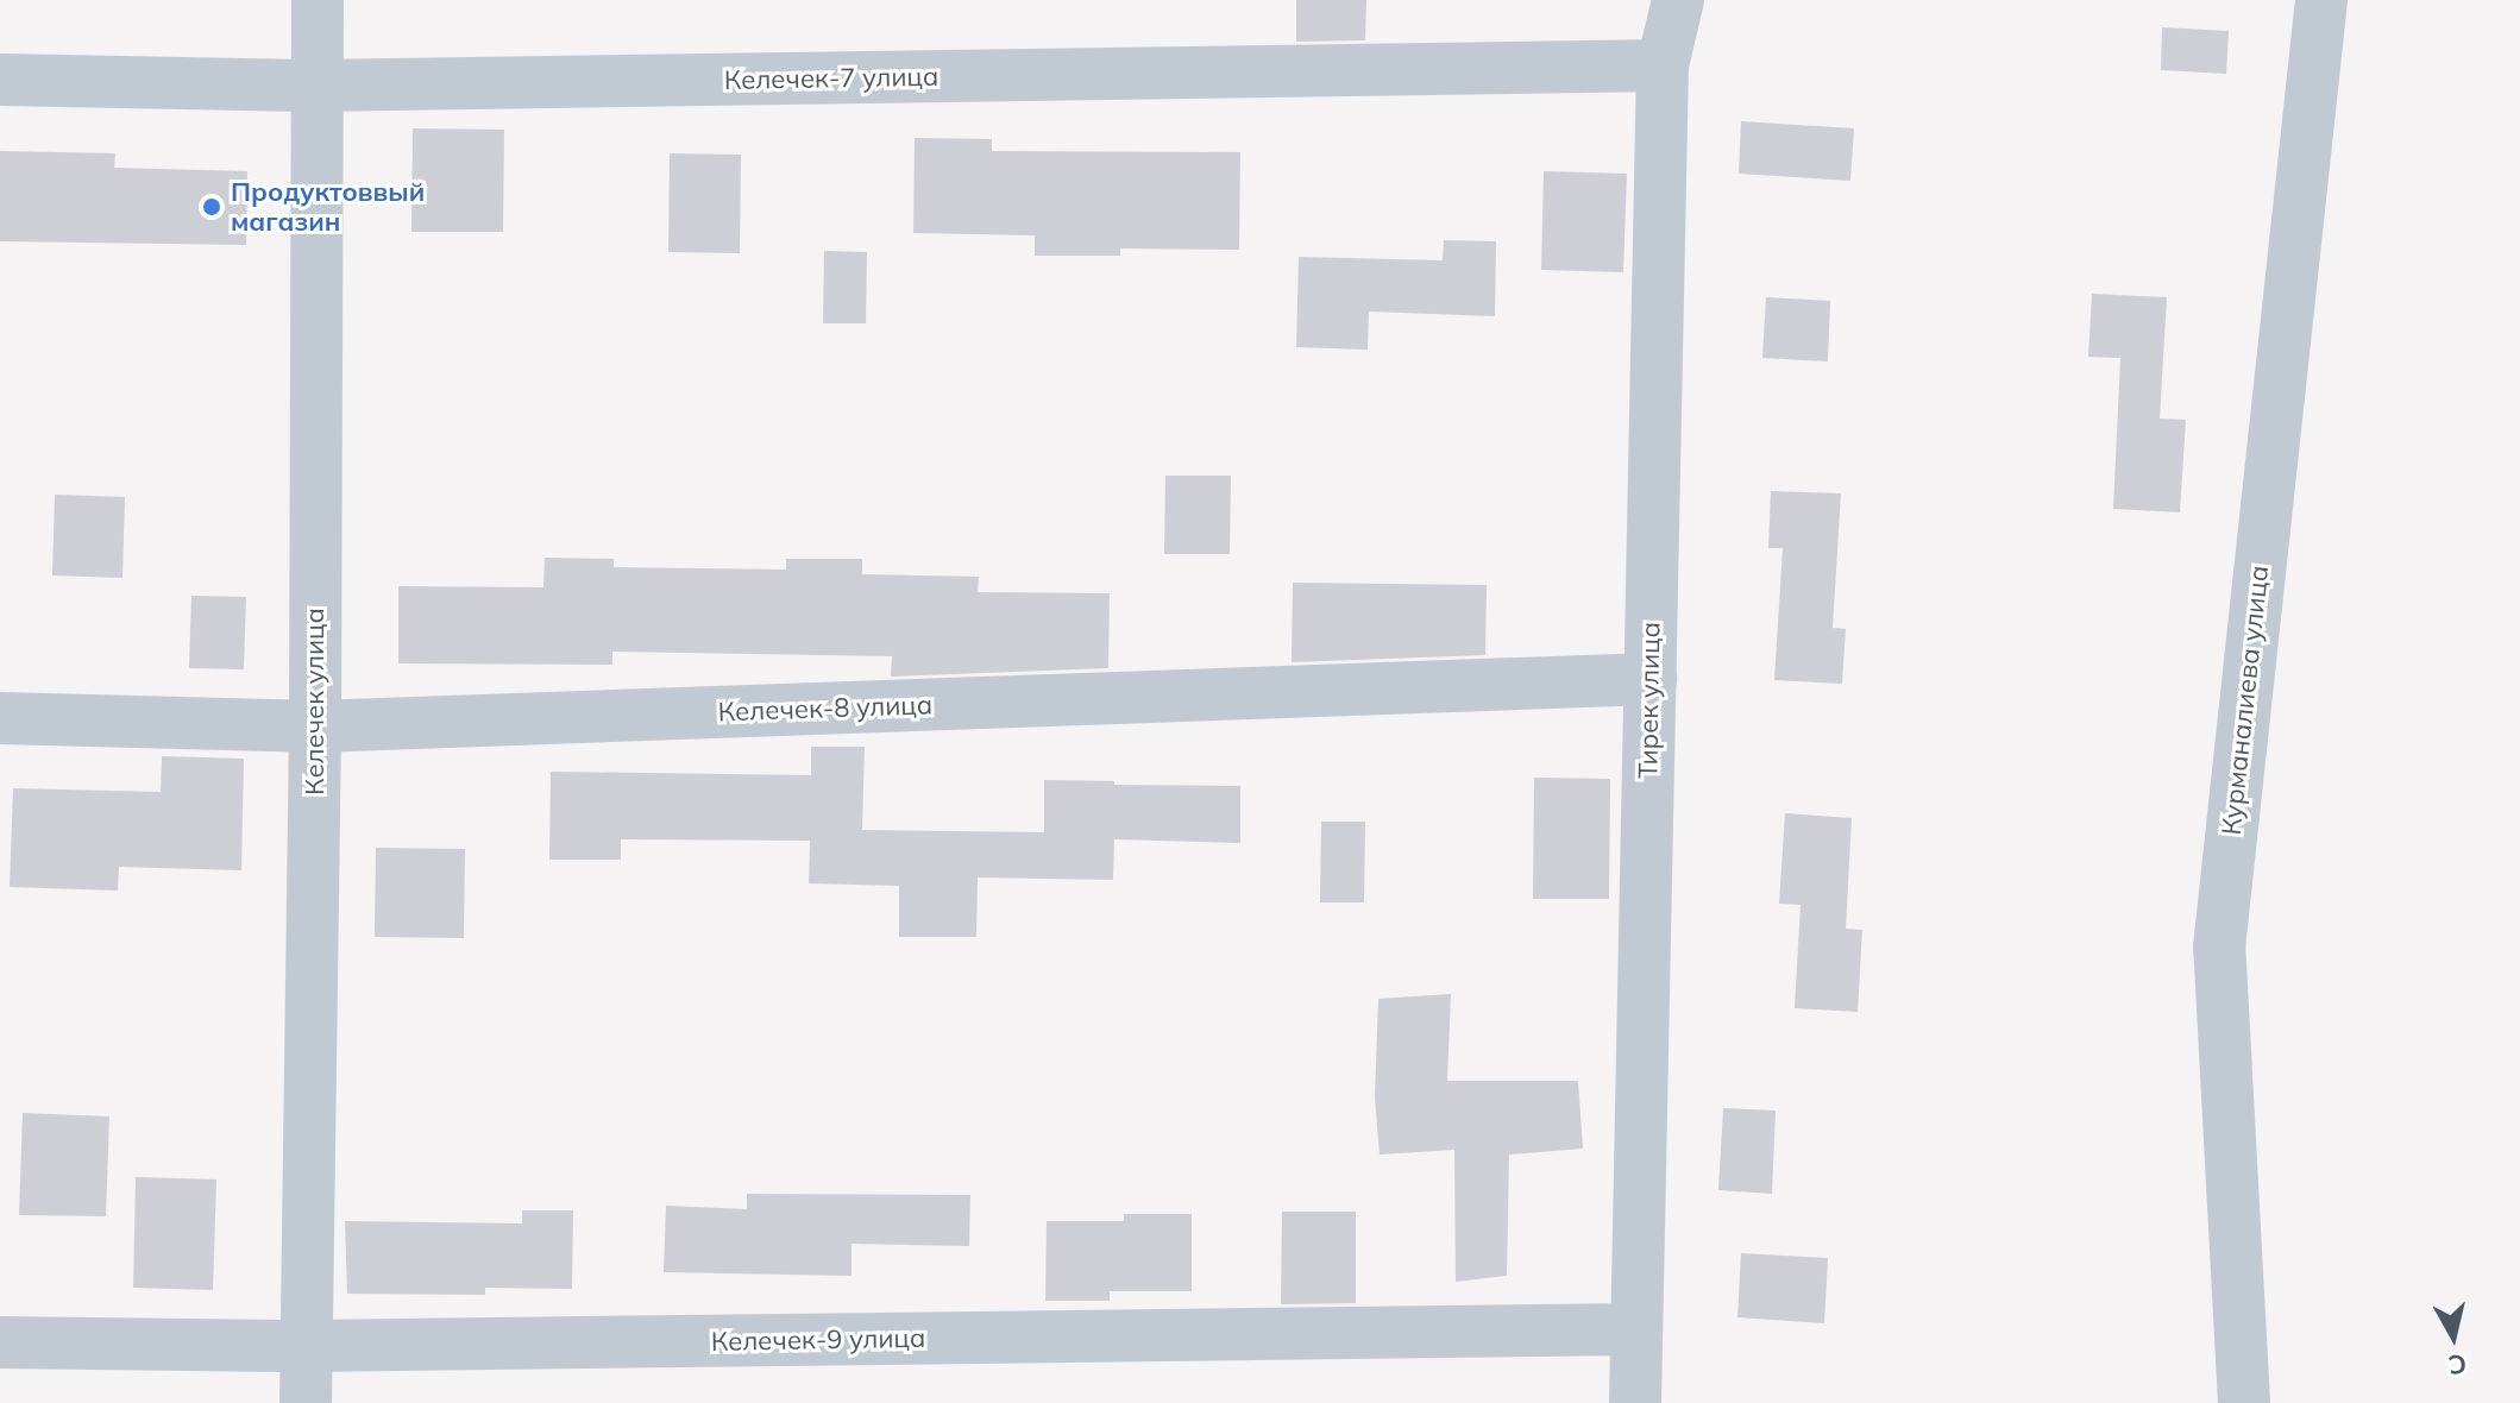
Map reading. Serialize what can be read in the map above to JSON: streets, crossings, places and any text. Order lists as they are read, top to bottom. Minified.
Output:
{"streets":{"street":["Келечек-7 улица","Тирек улица","Курманалиева улица","Келечек улица","Келечек-8 улица","Келечек-9 улица"]},"crossings":[["Келечек-7 улица","Тирек улица"],["Келечек-7 улица","Келечек улица"],["Тирек улица","Келечек-8 улица"],["Тирек улица","Келечек-9 улица"],["Келечек улица","Келечек-8 улица"],["Келечек улица","Келечек-9 улица"]],"places":["Продуктоввый магазин"],"north":"bottom"}
